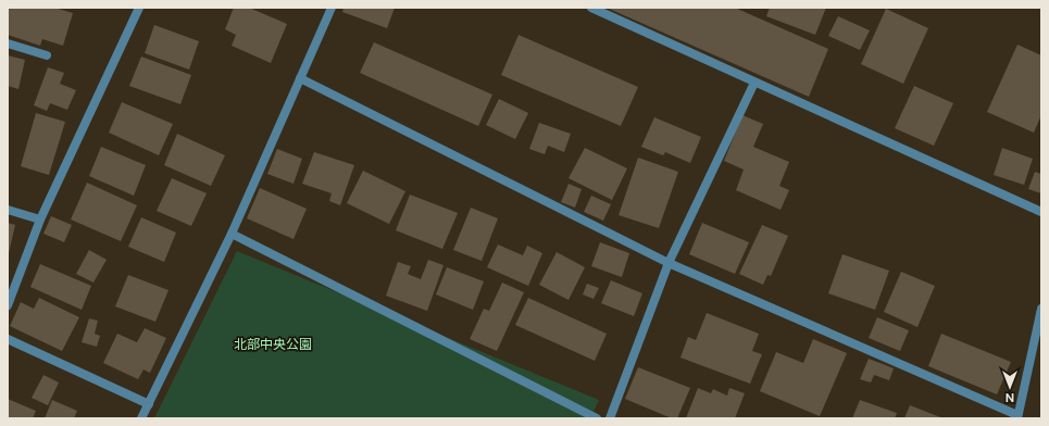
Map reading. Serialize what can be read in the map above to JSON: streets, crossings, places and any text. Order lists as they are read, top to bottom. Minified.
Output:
{"parks":["北部中央公園"],"north":"bottom"}
